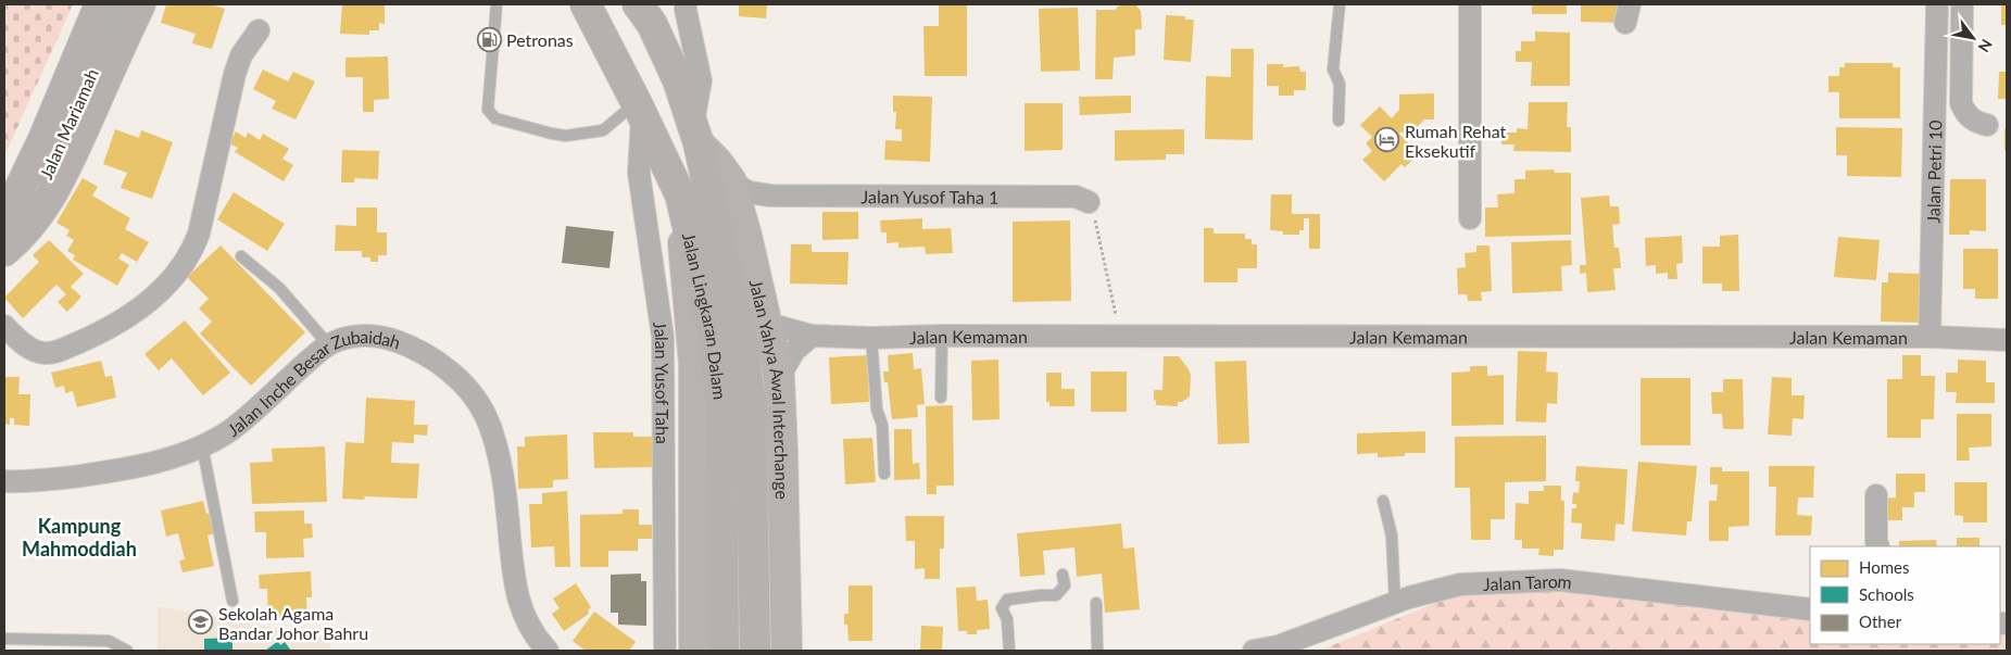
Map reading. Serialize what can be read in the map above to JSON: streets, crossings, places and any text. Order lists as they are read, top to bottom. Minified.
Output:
{"streets":{"highway":["Jalan Lingkaran Dalam"],"main road":["Jalan Yahya Awal Interchange"],"street":["Jalan Mariamah","Jalan Petri 10","Jalan Yusof Taha 1","Jalan Kemaman","Jalan Yusof Taha","Jalan Inche Besar Zubaidah","Jalan Tarom"]},"crossings":[["Jalan Petri 10","Jalan Kemaman"],["Jalan Yusof Taha 1","Jalan Yahya Awal Interchange"],["Jalan Lingkaran Dalam","Jalan Yusof Taha"],["Jalan Lingkaran Dalam","Jalan Yahya Awal Interchange"],["Jalan Kemaman","Jalan Yahya Awal Interchange"]],"districts":["Kampung Mahmoddiah"],"places":{"fuel station":["Petronas"],"hotel":["Rumah Rehat Eksekutif"],"school or university":["Sekolah Agama Bandar Johor Bahru"]},"legend":["Homes","Schools","Other"],"north":"bottom right"}
